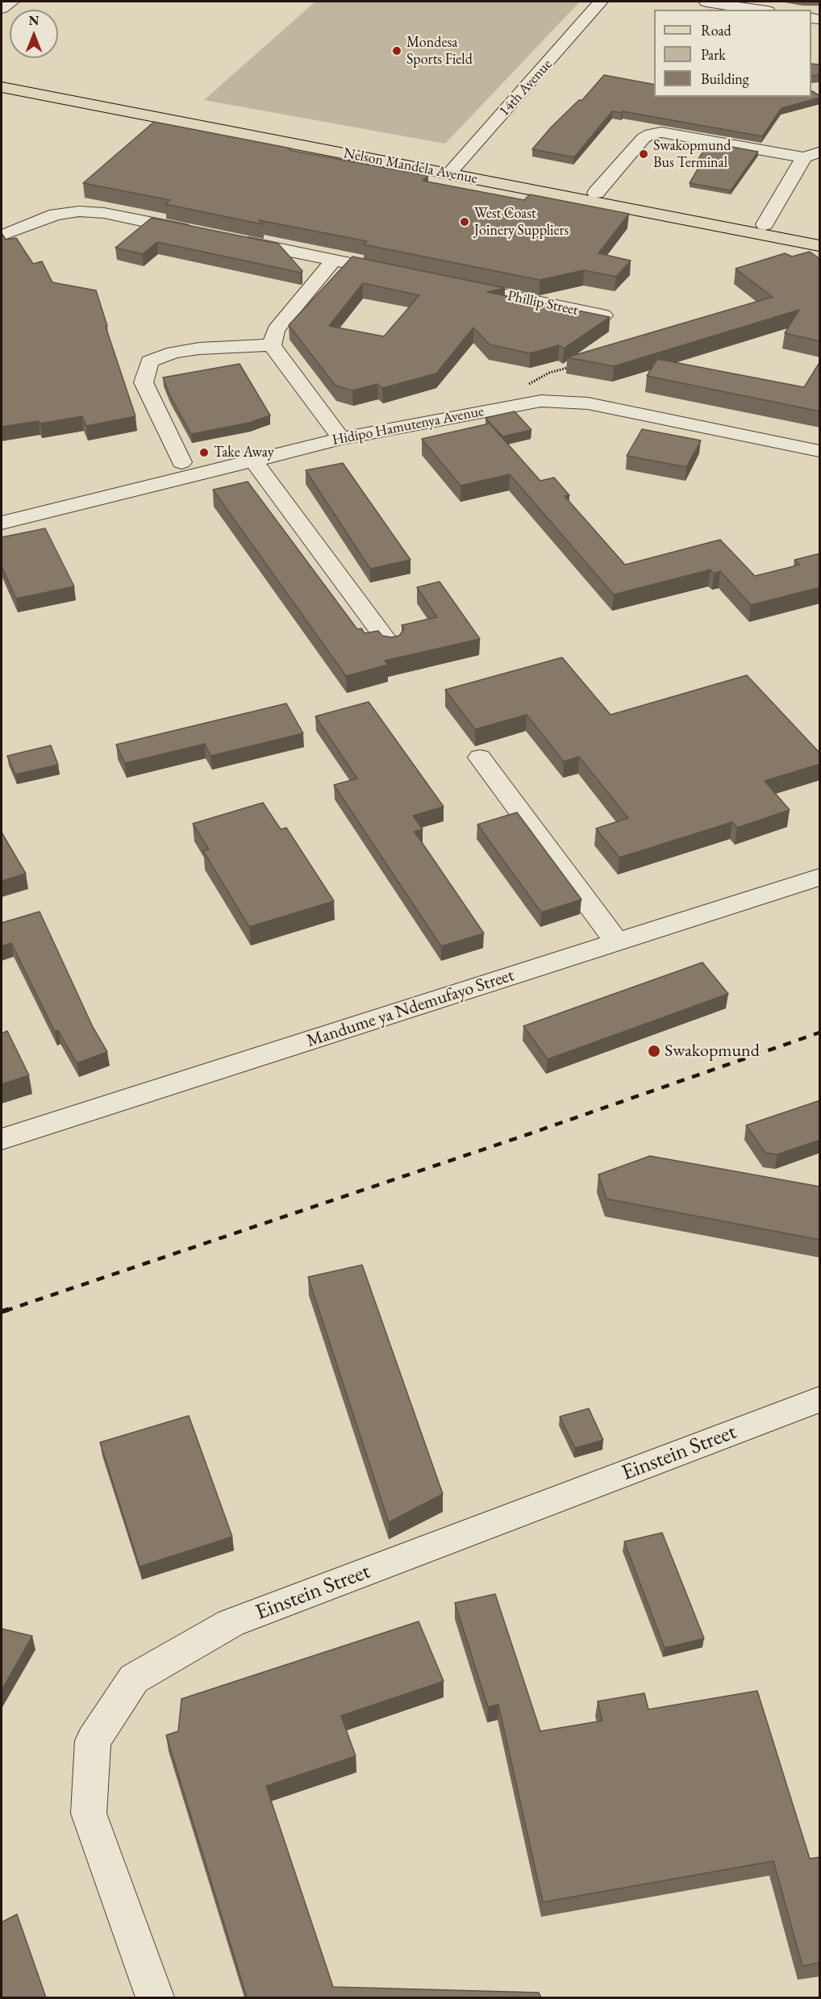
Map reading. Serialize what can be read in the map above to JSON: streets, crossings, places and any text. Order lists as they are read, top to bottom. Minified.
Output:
{"streets":{"main road":["Nelson Mandela Avenue"],"street":["14th Avenue","Phillip Street","Hidipo Hamutenya Avenue","Mandume ya Ndemufayo Street","Einstein Street"]},"crossings":[["14th Avenue","Nelson Mandela Avenue"]],"places":["Mondesa Sports Field","Swakopmund Bus Terminal","West Coast Joinery Suppliers","Take Away","Swakopmund"],"legend":["Road","Park","Building"],"north":"top"}
